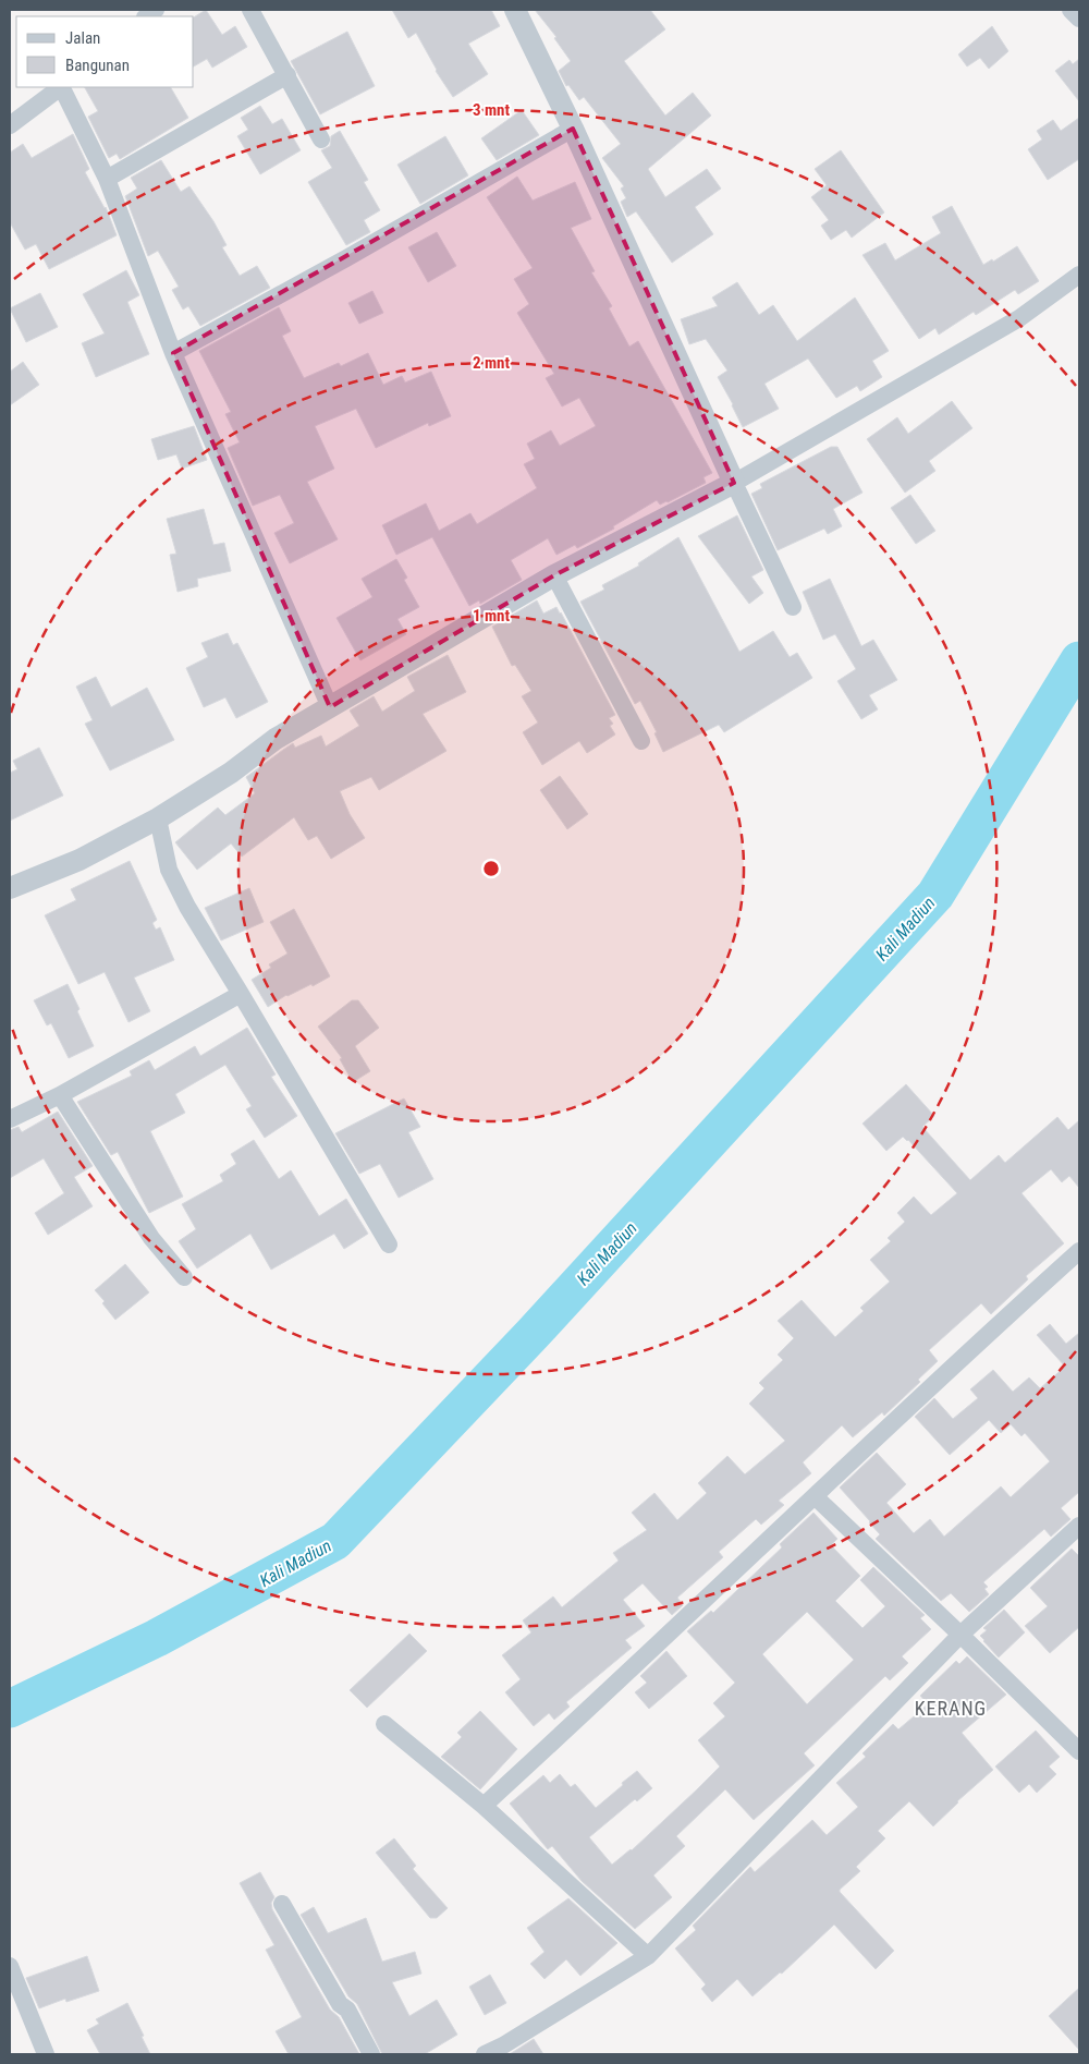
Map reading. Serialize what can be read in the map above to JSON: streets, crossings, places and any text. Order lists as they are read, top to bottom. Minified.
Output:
{"districts":["KERANG"],"water":["Kali Madiun"],"legend":["Jalan","Bangunan"],"rings":["3 mnt","2 mnt","1 mnt"]}
